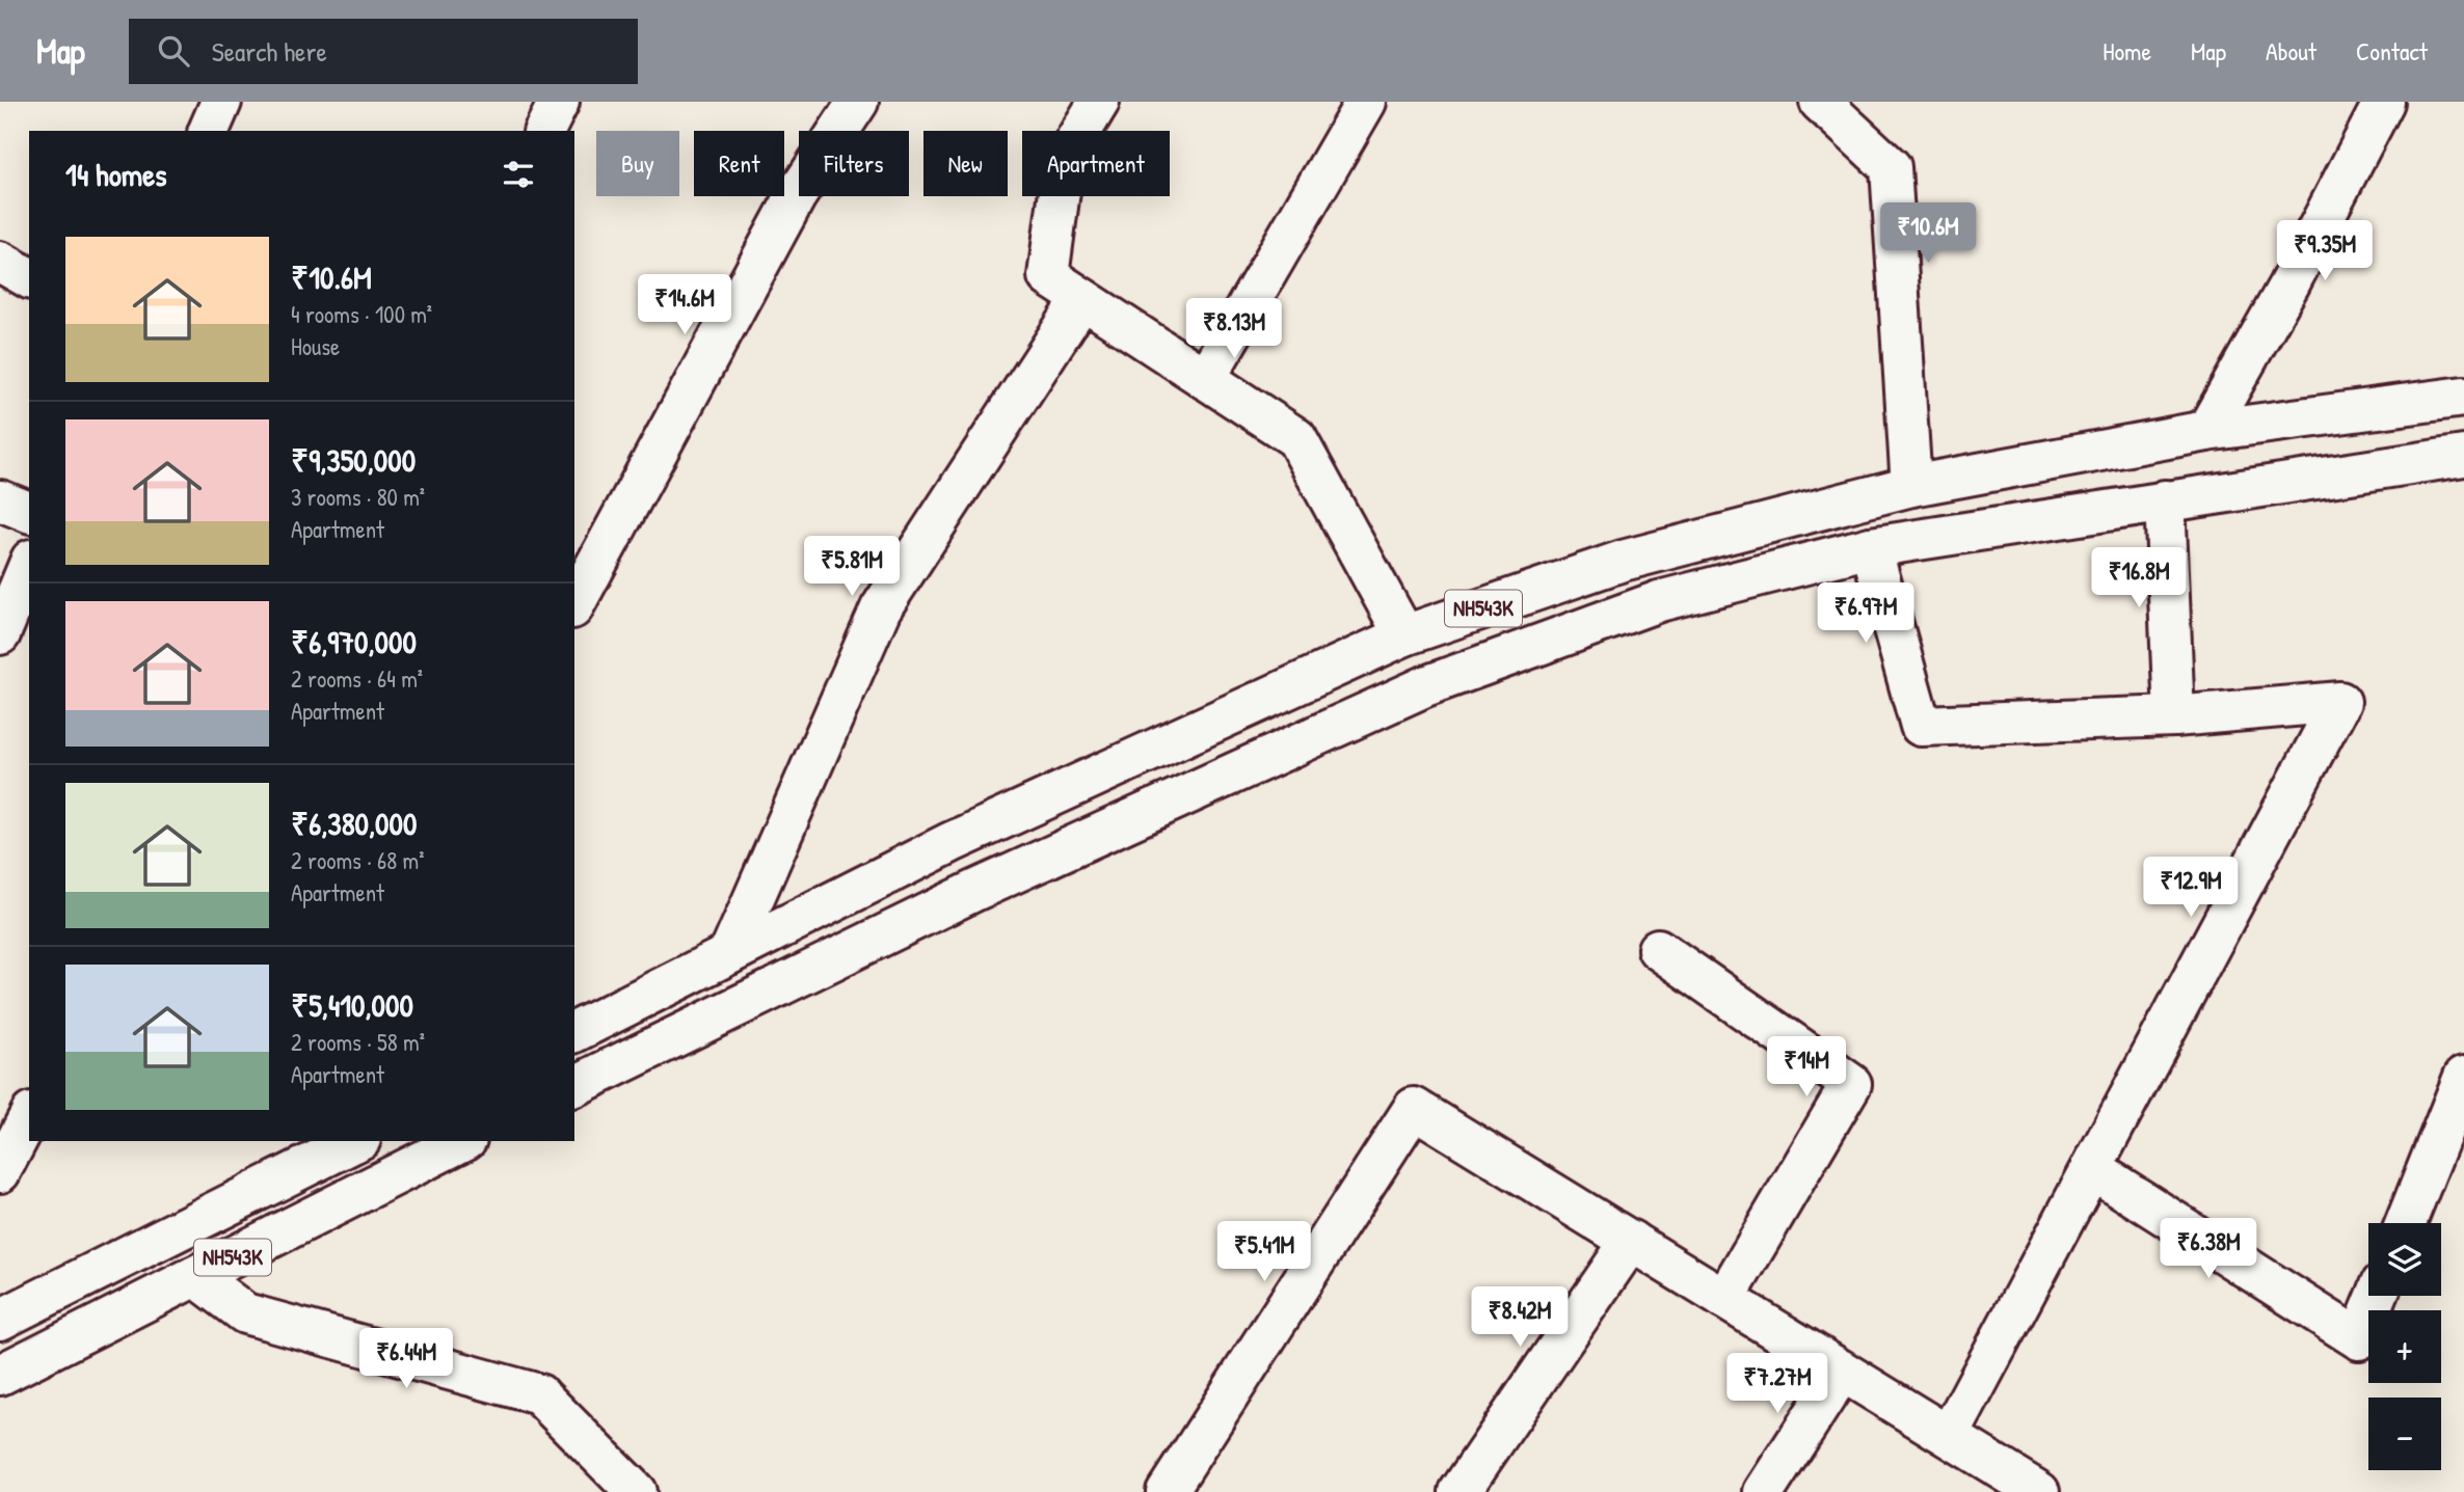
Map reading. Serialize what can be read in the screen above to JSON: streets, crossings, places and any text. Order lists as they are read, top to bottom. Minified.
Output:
{"streets":{"main road":["NH543K"]},"page":{"header":"Map","search":"Search here","nav":["Home","Map","About","Contact"],"chip":["Buy","Rent","Filters","New","Apartment"],"heading":"14 homes","price":["₹10.6M","₹9.35M","₹14.6M","₹8.13M","₹5.81M","₹16.8M","₹6.97M","₹12.9M","₹14M","₹6.38M","₹5.41M","₹8.42M","₹6.44M","₹7.27M"],"list":[{"name":"₹10.6M","note":"4 rooms · 100 m² · House"},{"name":"₹9,350,000","note":"3 rooms · 80 m² · Apartment"},{"name":"₹6,970,000","note":"2 rooms · 64 m² · Apartment"},{"name":"₹6,380,000","note":"2 rooms · 68 m² · Apartment"},{"name":"₹5,410,000","note":"2 rooms · 58 m² · Apartment"}],"map_buttons":["+","−"]}}
